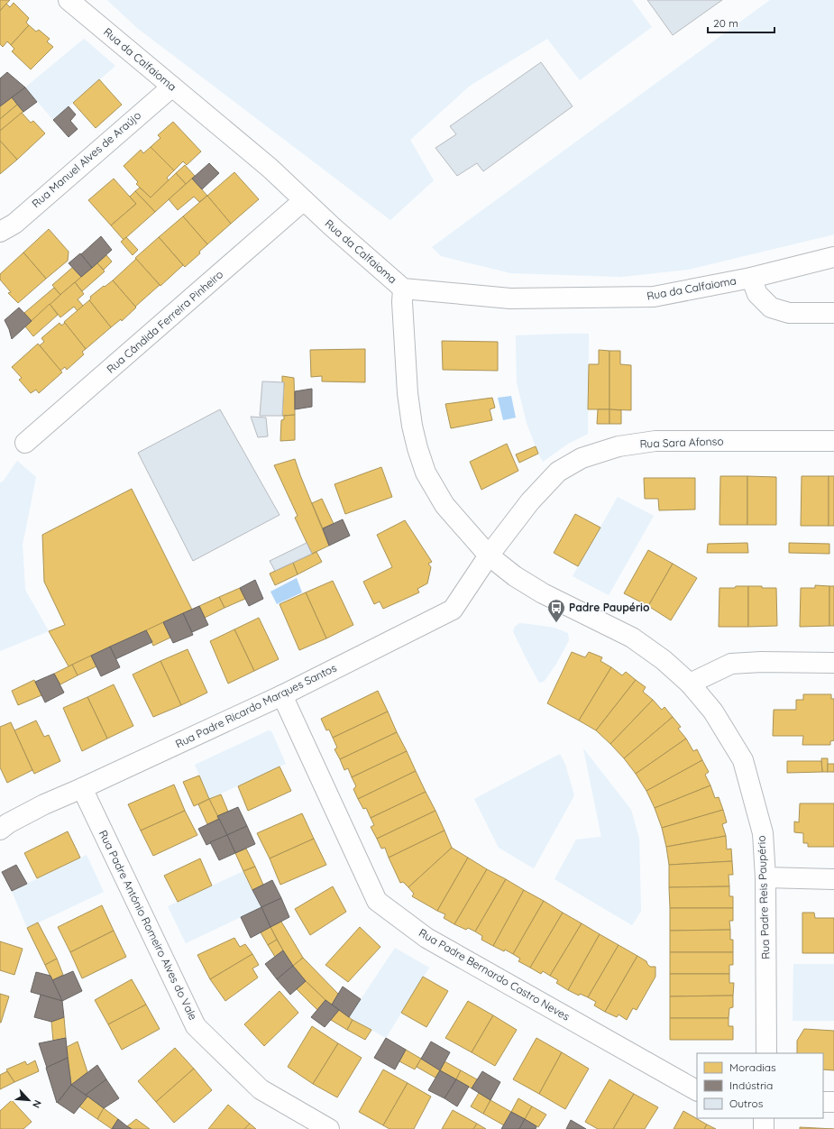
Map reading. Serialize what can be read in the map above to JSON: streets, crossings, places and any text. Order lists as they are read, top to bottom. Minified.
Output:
{"streets":{"street":["Rua da Calfaioma","Rua Manuel Alves de Araújo","Rua Cândida Ferreira Pinheiro","Rua Sara Afonso","Rua Padre Ricardo Marques Santos","Rua Padre Reis Paupério","Rua Padre António Romeiro Alves do Vale","Rua Padre Bernardo Castro Neves"]},"crossings":[["Rua da Calfaioma","Rua Manuel Alves de Araújo"],["Rua da Calfaioma","Rua Cândida Ferreira Pinheiro"],["Rua da Calfaioma","Rua Padre Reis Paupério"],["Rua Sara Afonso","Rua Padre Ricardo Marques Santos"],["Rua Sara Afonso","Rua Padre Reis Paupério"],["Rua Padre Ricardo Marques Santos","Rua Padre Reis Paupério"],["Rua Padre Ricardo Marques Santos","Rua Padre António Romeiro Alves do Vale"],["Rua Padre Ricardo Marques Santos","Rua Padre Bernardo Castro Neves"]],"places":{"bus stop":["Padre Paupério"]},"legend":["Moradias","Indústria","Outros"],"scale_bar":"20 m","north":"bottom right"}
